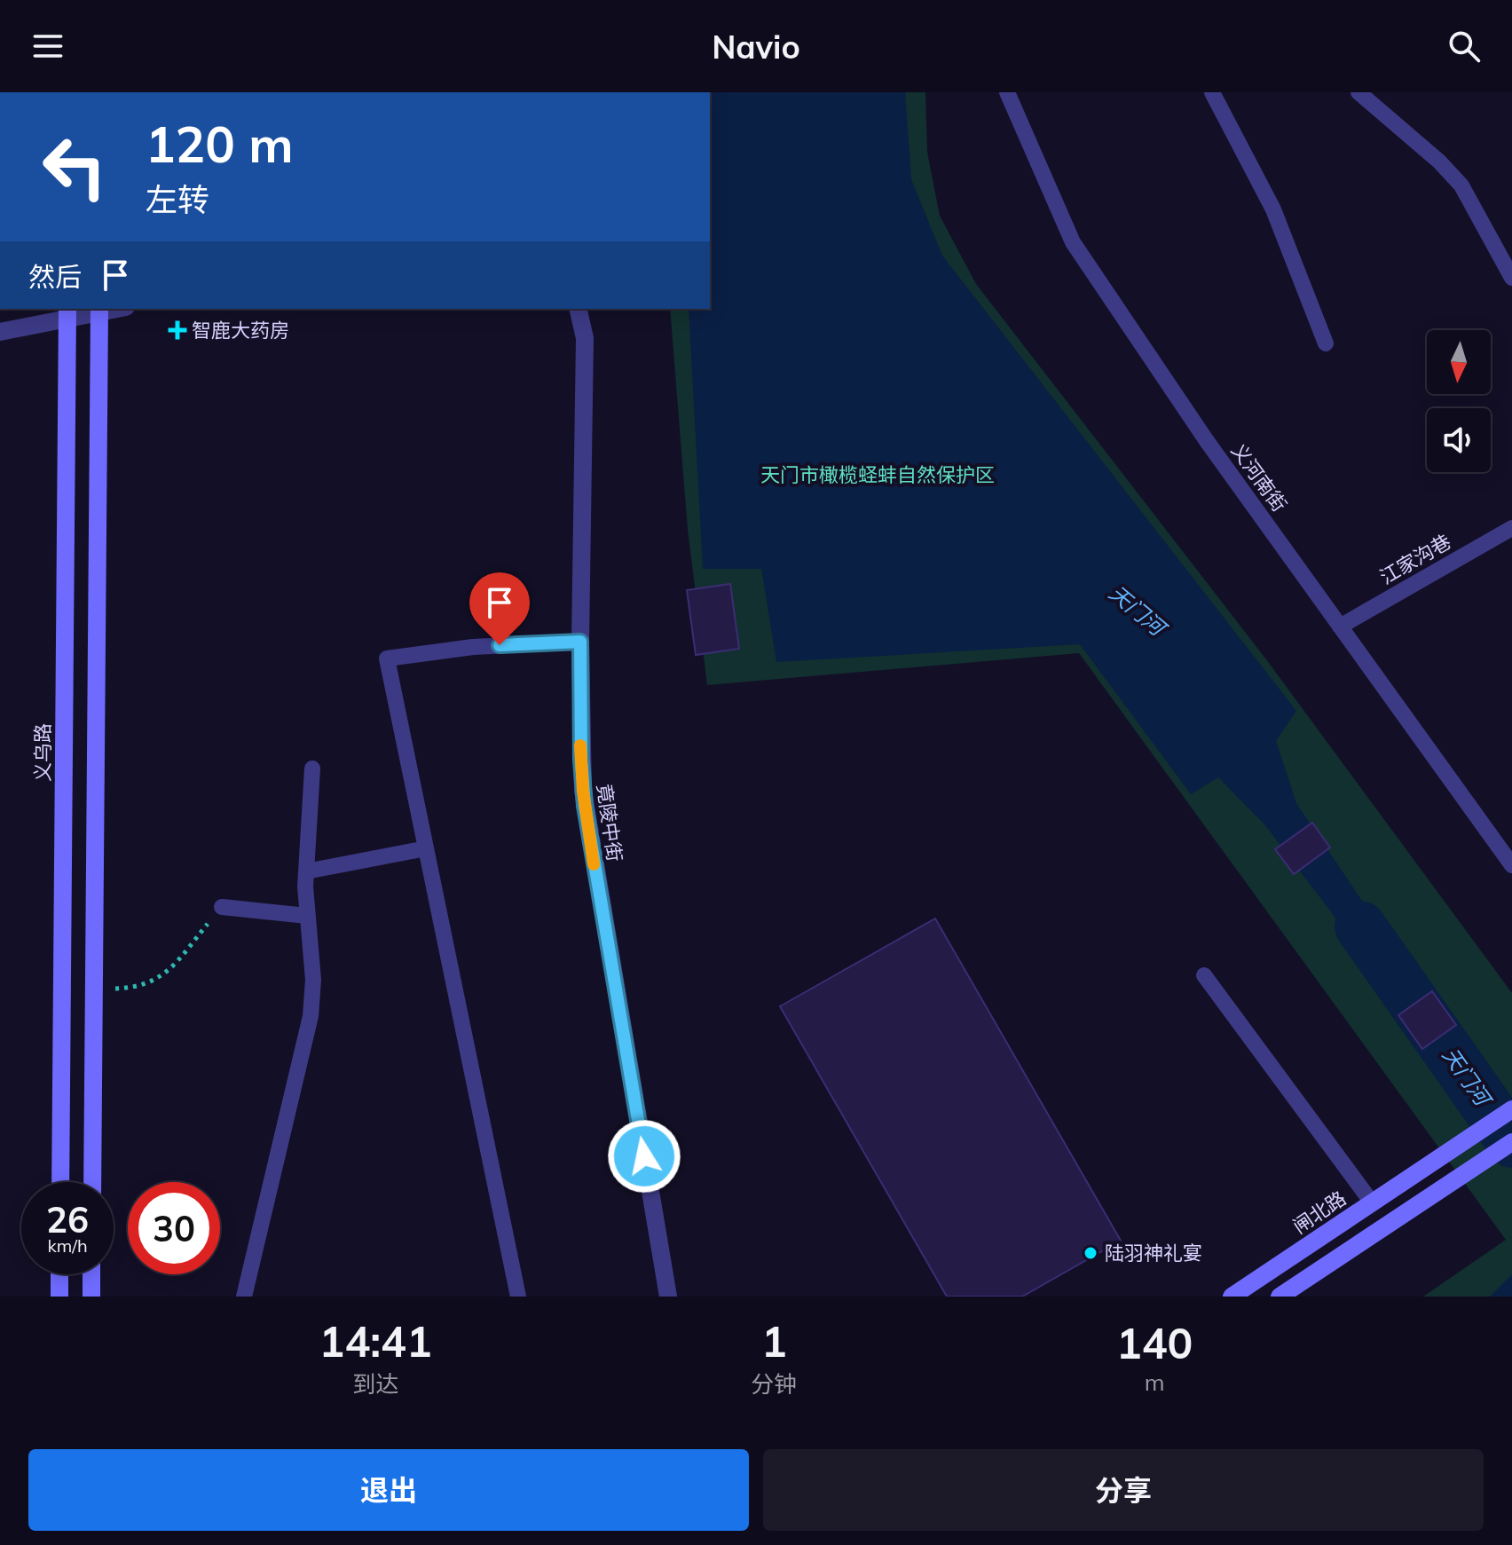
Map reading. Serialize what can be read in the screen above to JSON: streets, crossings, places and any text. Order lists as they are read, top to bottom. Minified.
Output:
{"streets":{"main road":["义乌路","闸北路"],"street":["竟陵中街"],"lane":["义河南街","江家沟巷"]},"crossings":[["义河南街","江家沟巷"]],"water":["天门河"],"parks":["天门市橄榄蛏蚌自然保护区"],"places":{"health":["智鹿大药房"],"other":["陆羽神礼宴"]},"north":"bottom","page":{"header":"Navio","turn":["120 m","左转"],"then":"然后","speed":"26 km/h","limit":"30","eta":["14:41","到达","1","分钟","140","m"],"buttons":["退出","分享"]}}
